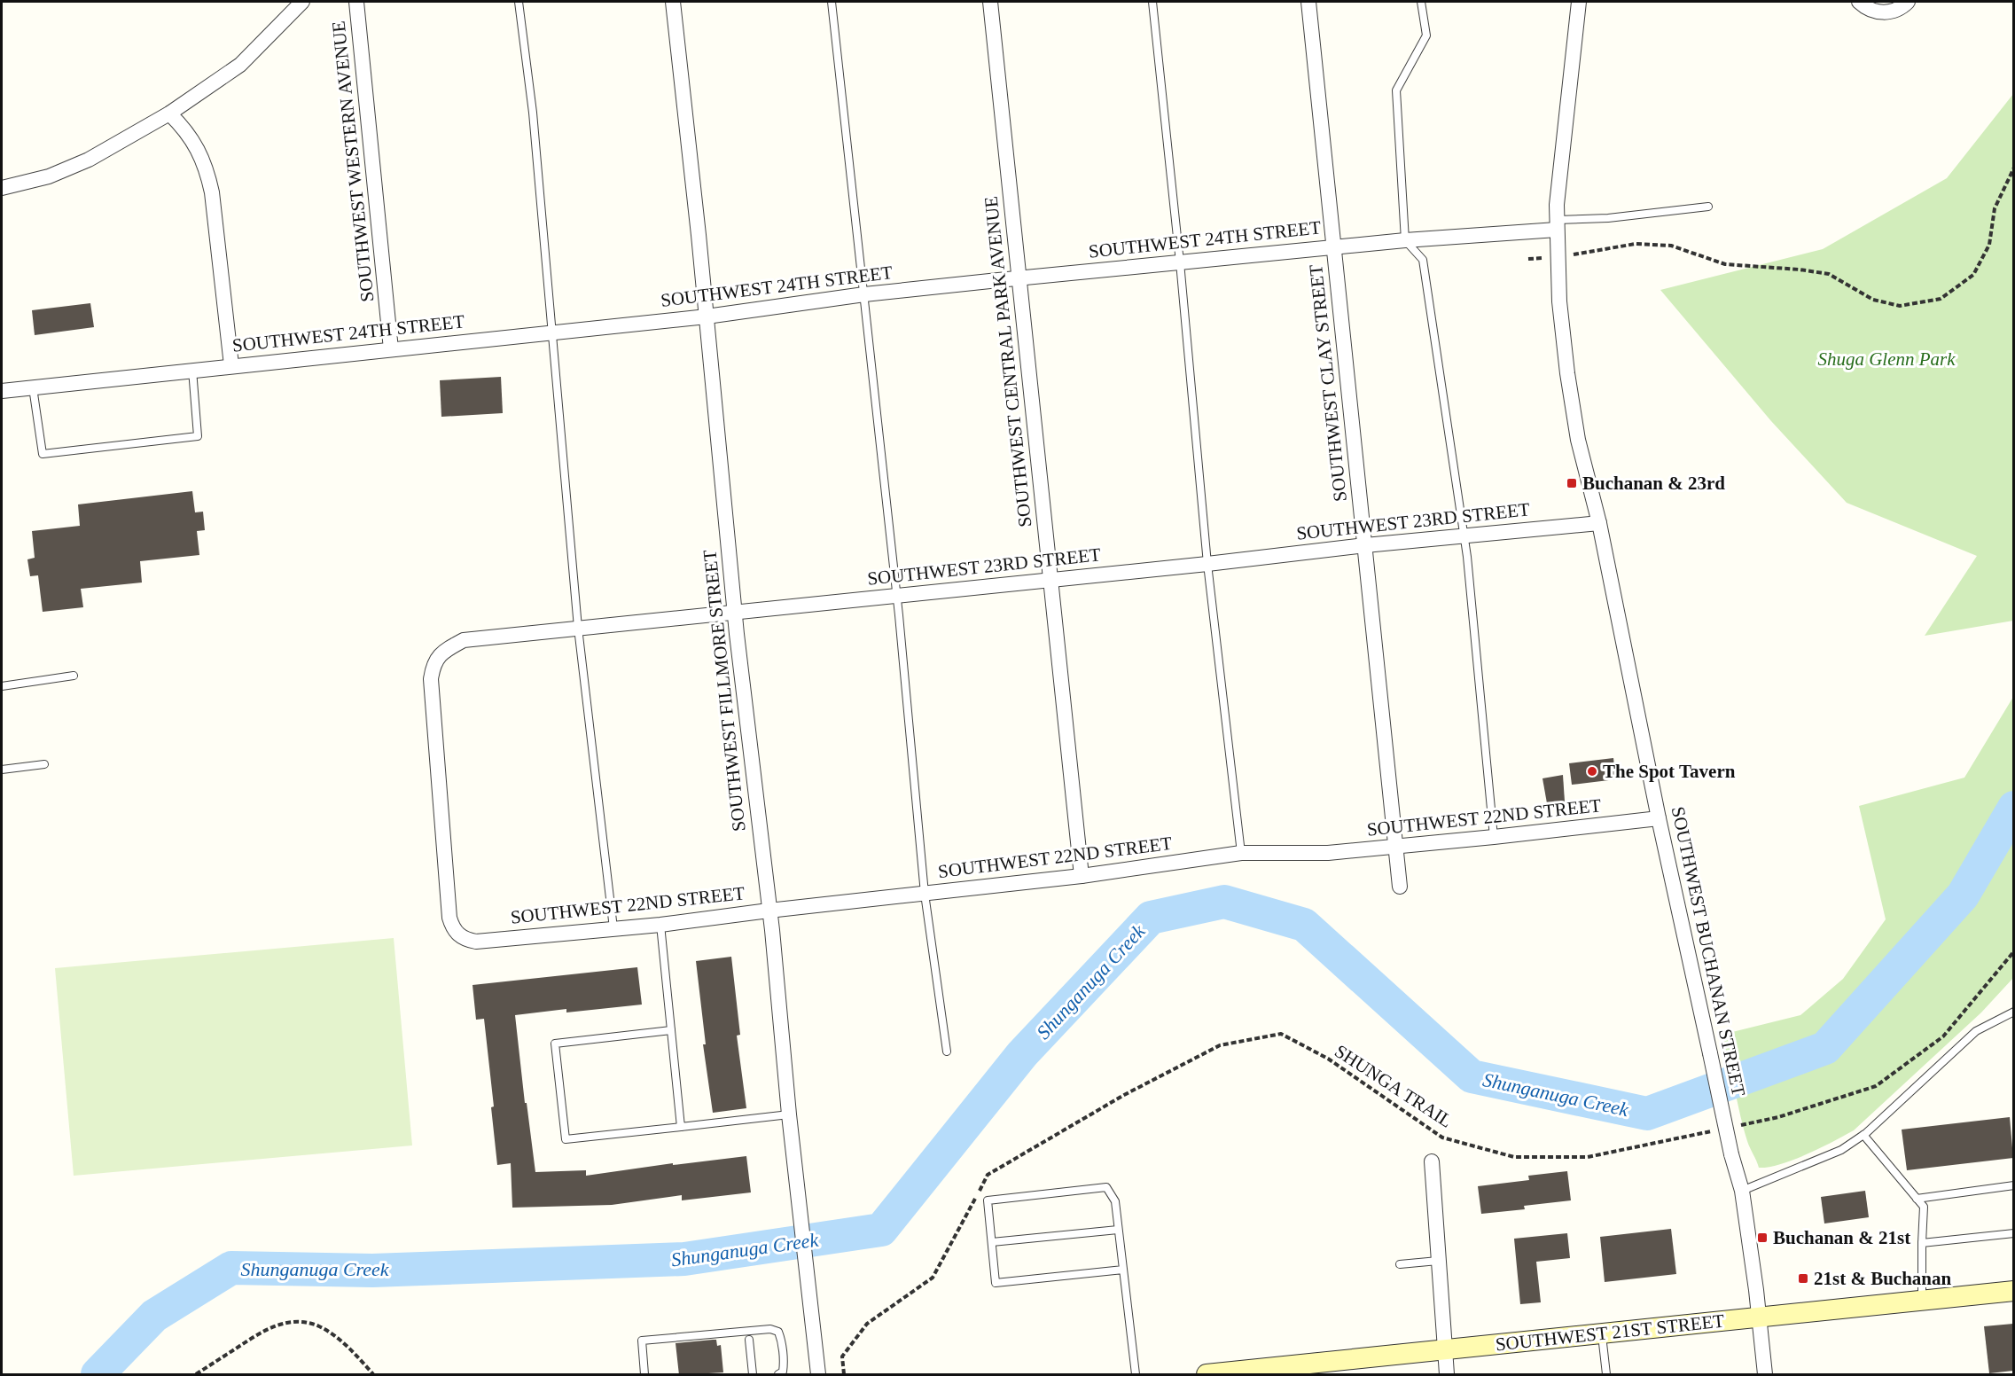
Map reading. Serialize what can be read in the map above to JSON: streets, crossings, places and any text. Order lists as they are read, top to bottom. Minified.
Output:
{"streets":{"main road":["SOUTHWEST 21ST STREET"],"street":["SOUTHWEST WESTERN AVENUE","SOUTHWEST 24TH STREET","SOUTHWEST CENTRAL PARK AVENUE","SOUTHWEST CLAY STREET","SOUTHWEST 23RD STREET","SOUTHWEST FILLMORE STREET","SOUTHWEST 22ND STREET","SOUTHWEST BUCHANAN STREET"],"path":["SHUNGA TRAIL"]},"crossings":[["SOUTHWEST WESTERN AVENUE","SOUTHWEST 24TH STREET"],["SOUTHWEST 24TH STREET","SOUTHWEST CENTRAL PARK AVENUE"],["SOUTHWEST 24TH STREET","SOUTHWEST CLAY STREET"],["SOUTHWEST 24TH STREET","SOUTHWEST FILLMORE STREET"],["SOUTHWEST 24TH STREET","SOUTHWEST BUCHANAN STREET"],["SOUTHWEST CENTRAL PARK AVENUE","SOUTHWEST 23RD STREET"],["SOUTHWEST CENTRAL PARK AVENUE","SOUTHWEST 22ND STREET"],["SOUTHWEST CLAY STREET","SOUTHWEST 23RD STREET"],["SOUTHWEST CLAY STREET","SOUTHWEST 22ND STREET"],["SOUTHWEST 23RD STREET","SOUTHWEST FILLMORE STREET"],["SOUTHWEST 23RD STREET","SOUTHWEST 22ND STREET"],["SOUTHWEST 23RD STREET","SOUTHWEST BUCHANAN STREET"],["SOUTHWEST FILLMORE STREET","SOUTHWEST 22ND STREET"],["SOUTHWEST 22ND STREET","SOUTHWEST BUCHANAN STREET"],["SOUTHWEST BUCHANAN STREET","SOUTHWEST 21ST STREET"]],"water":["Shunganuga Creek"],"parks":["Shuga Glenn Park"],"places":{"transit":["Buchanan & 23rd","Buchanan & 21st","21st & Buchanan"],"other":["The Spot Tavern"]}}
